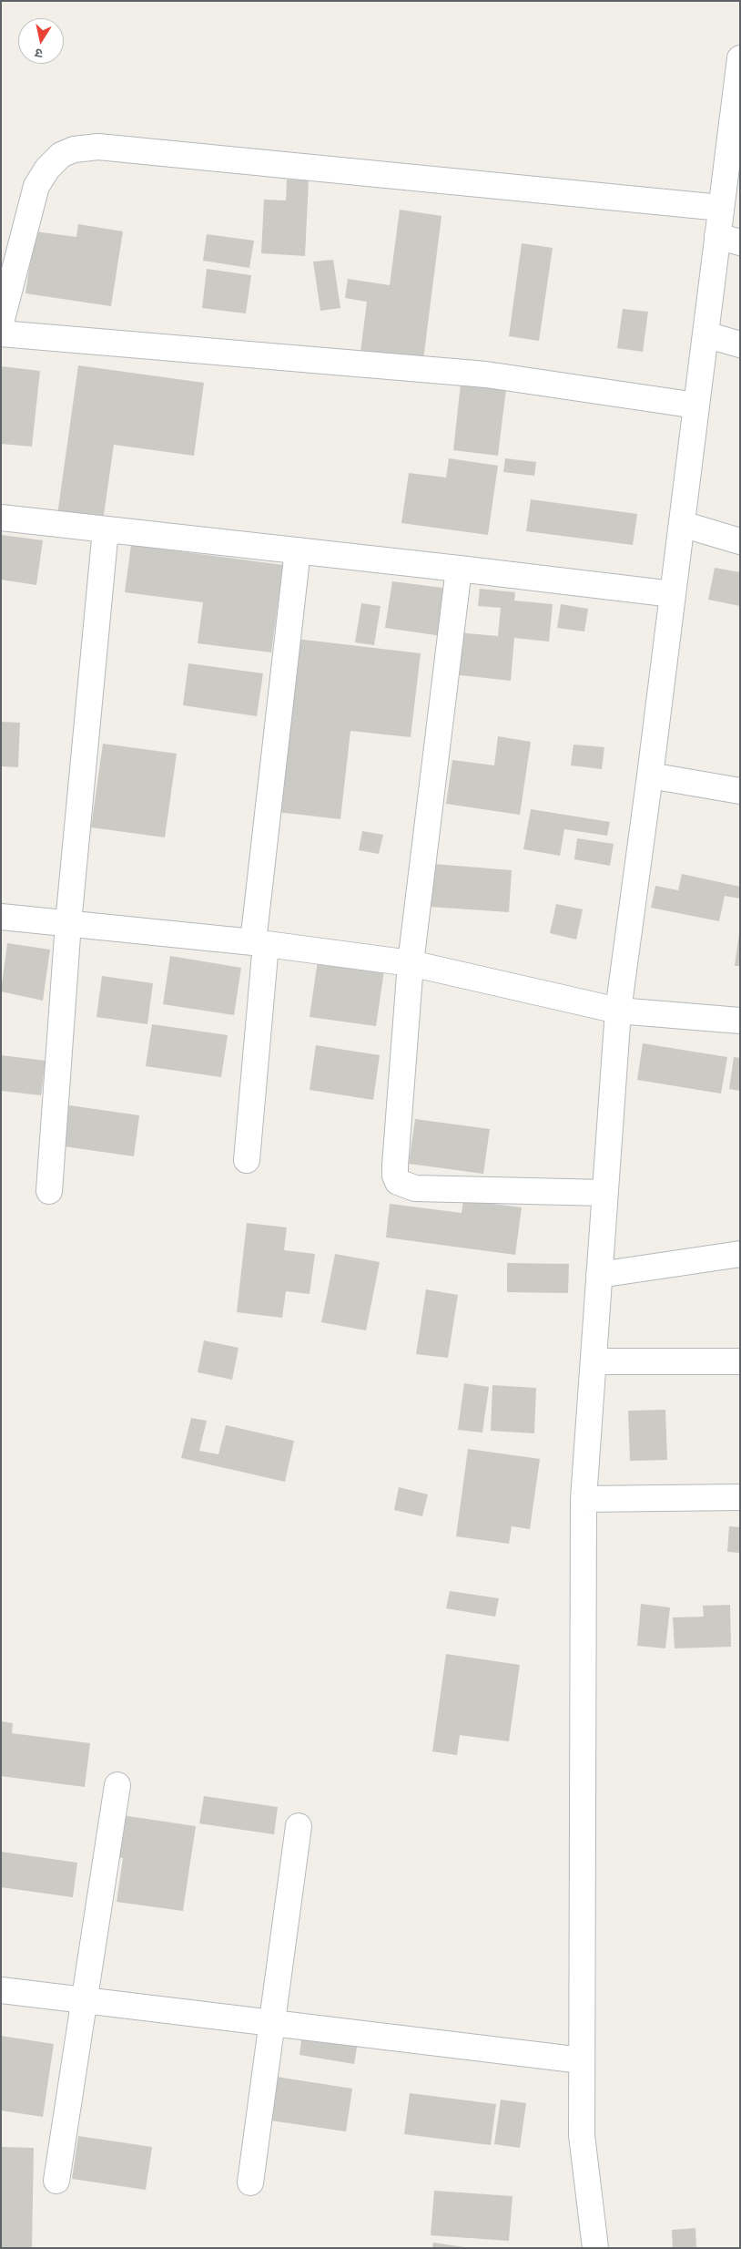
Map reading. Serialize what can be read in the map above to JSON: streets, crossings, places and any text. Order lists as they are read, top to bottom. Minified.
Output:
{"north":"bottom"}
